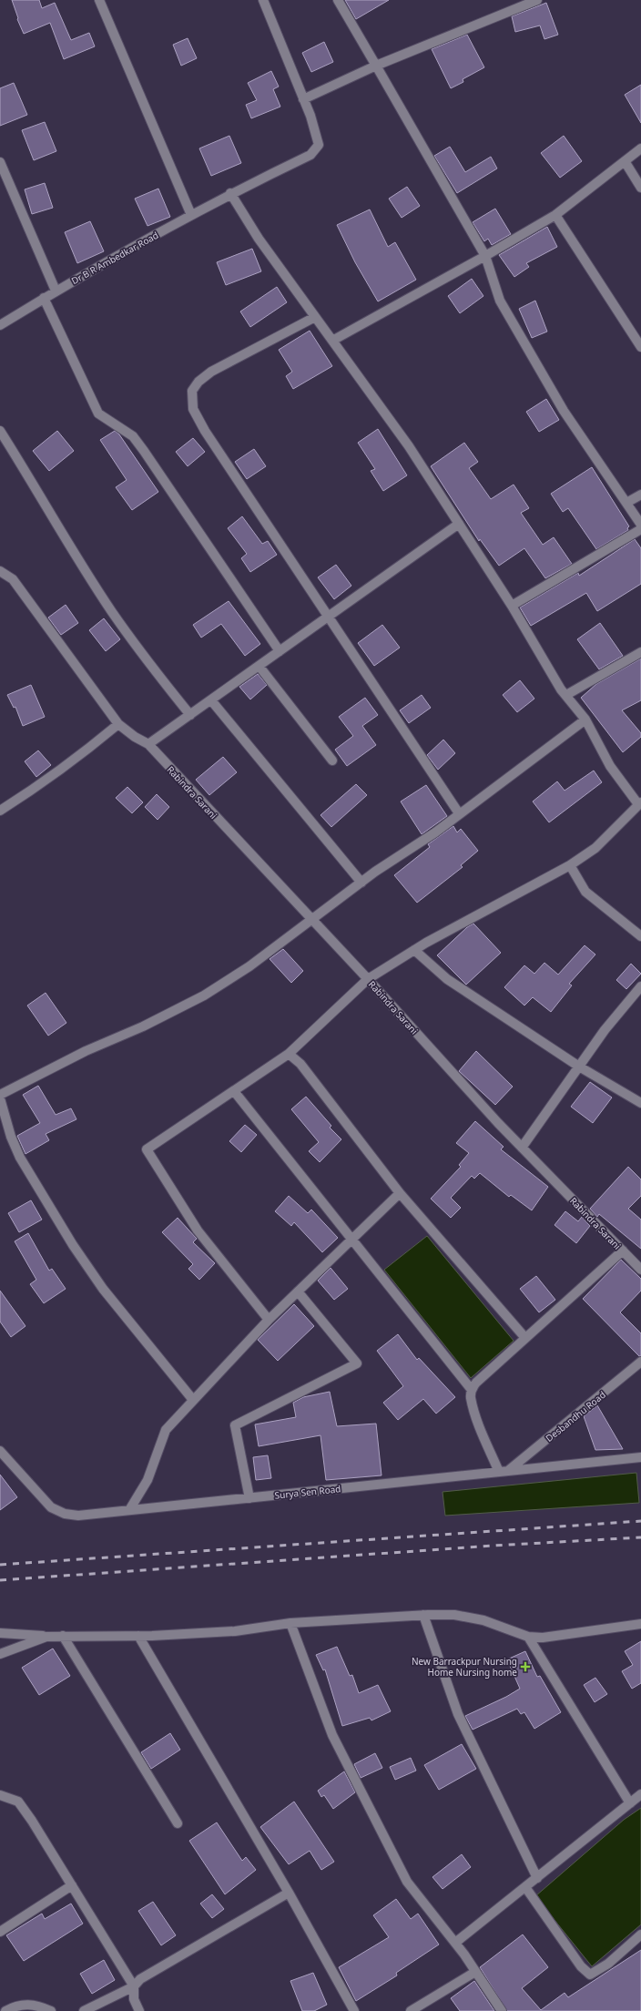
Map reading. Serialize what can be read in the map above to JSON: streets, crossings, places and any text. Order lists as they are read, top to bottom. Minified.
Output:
{"streets":{"street":["Dr B R Ambedkar Road","Rabindra Sarani","Desbandhu Road","Surya Sen Road"]},"crossings":[["Desbandhu Road","Surya Sen Road"]],"places":{"health":["New Barrackpur Nursing Home Nursing home"]}}
